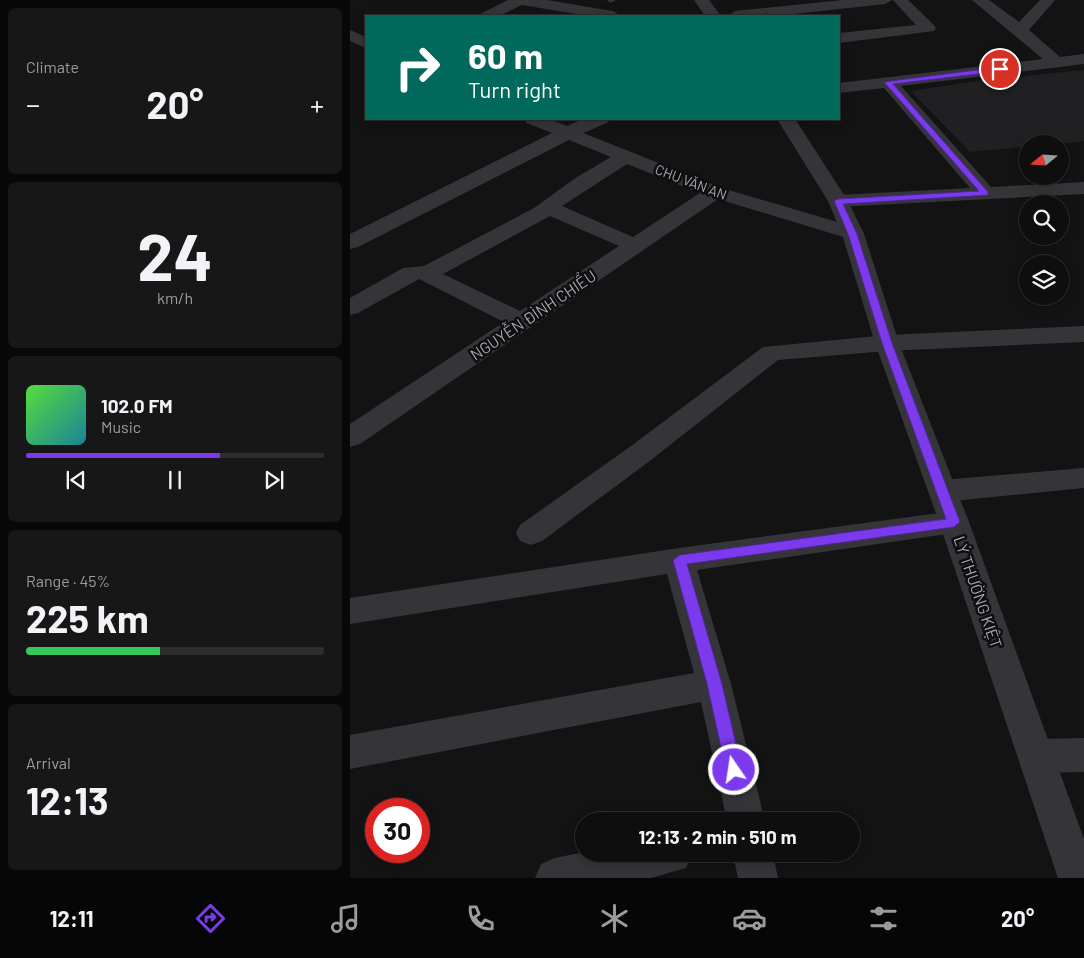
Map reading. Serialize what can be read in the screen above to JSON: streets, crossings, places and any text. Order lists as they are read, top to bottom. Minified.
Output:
{"streets":{"street":["CHU VĂN AN","NGUYỄN ĐÌNH CHIỂU","LÝ THƯỜNG KIỆT"]},"crossings":[["CHU VĂN AN","NGUYỄN ĐÌNH CHIỂU"],["CHU VĂN AN","LÝ THƯỜNG KIỆT"]],"north":"left","page":{"tile":["Climate",["24","km/h"],["Range · 45%","225 km"],["Arrival","12:13"]],"turn":["60 m","Turn right"],"heat":["−","20°","+"],"song":["102.0 FM","Music"],"limit":"30","trip":"12:13 · 2 min · 510 m","tabs":["12:11","20°"]}}
